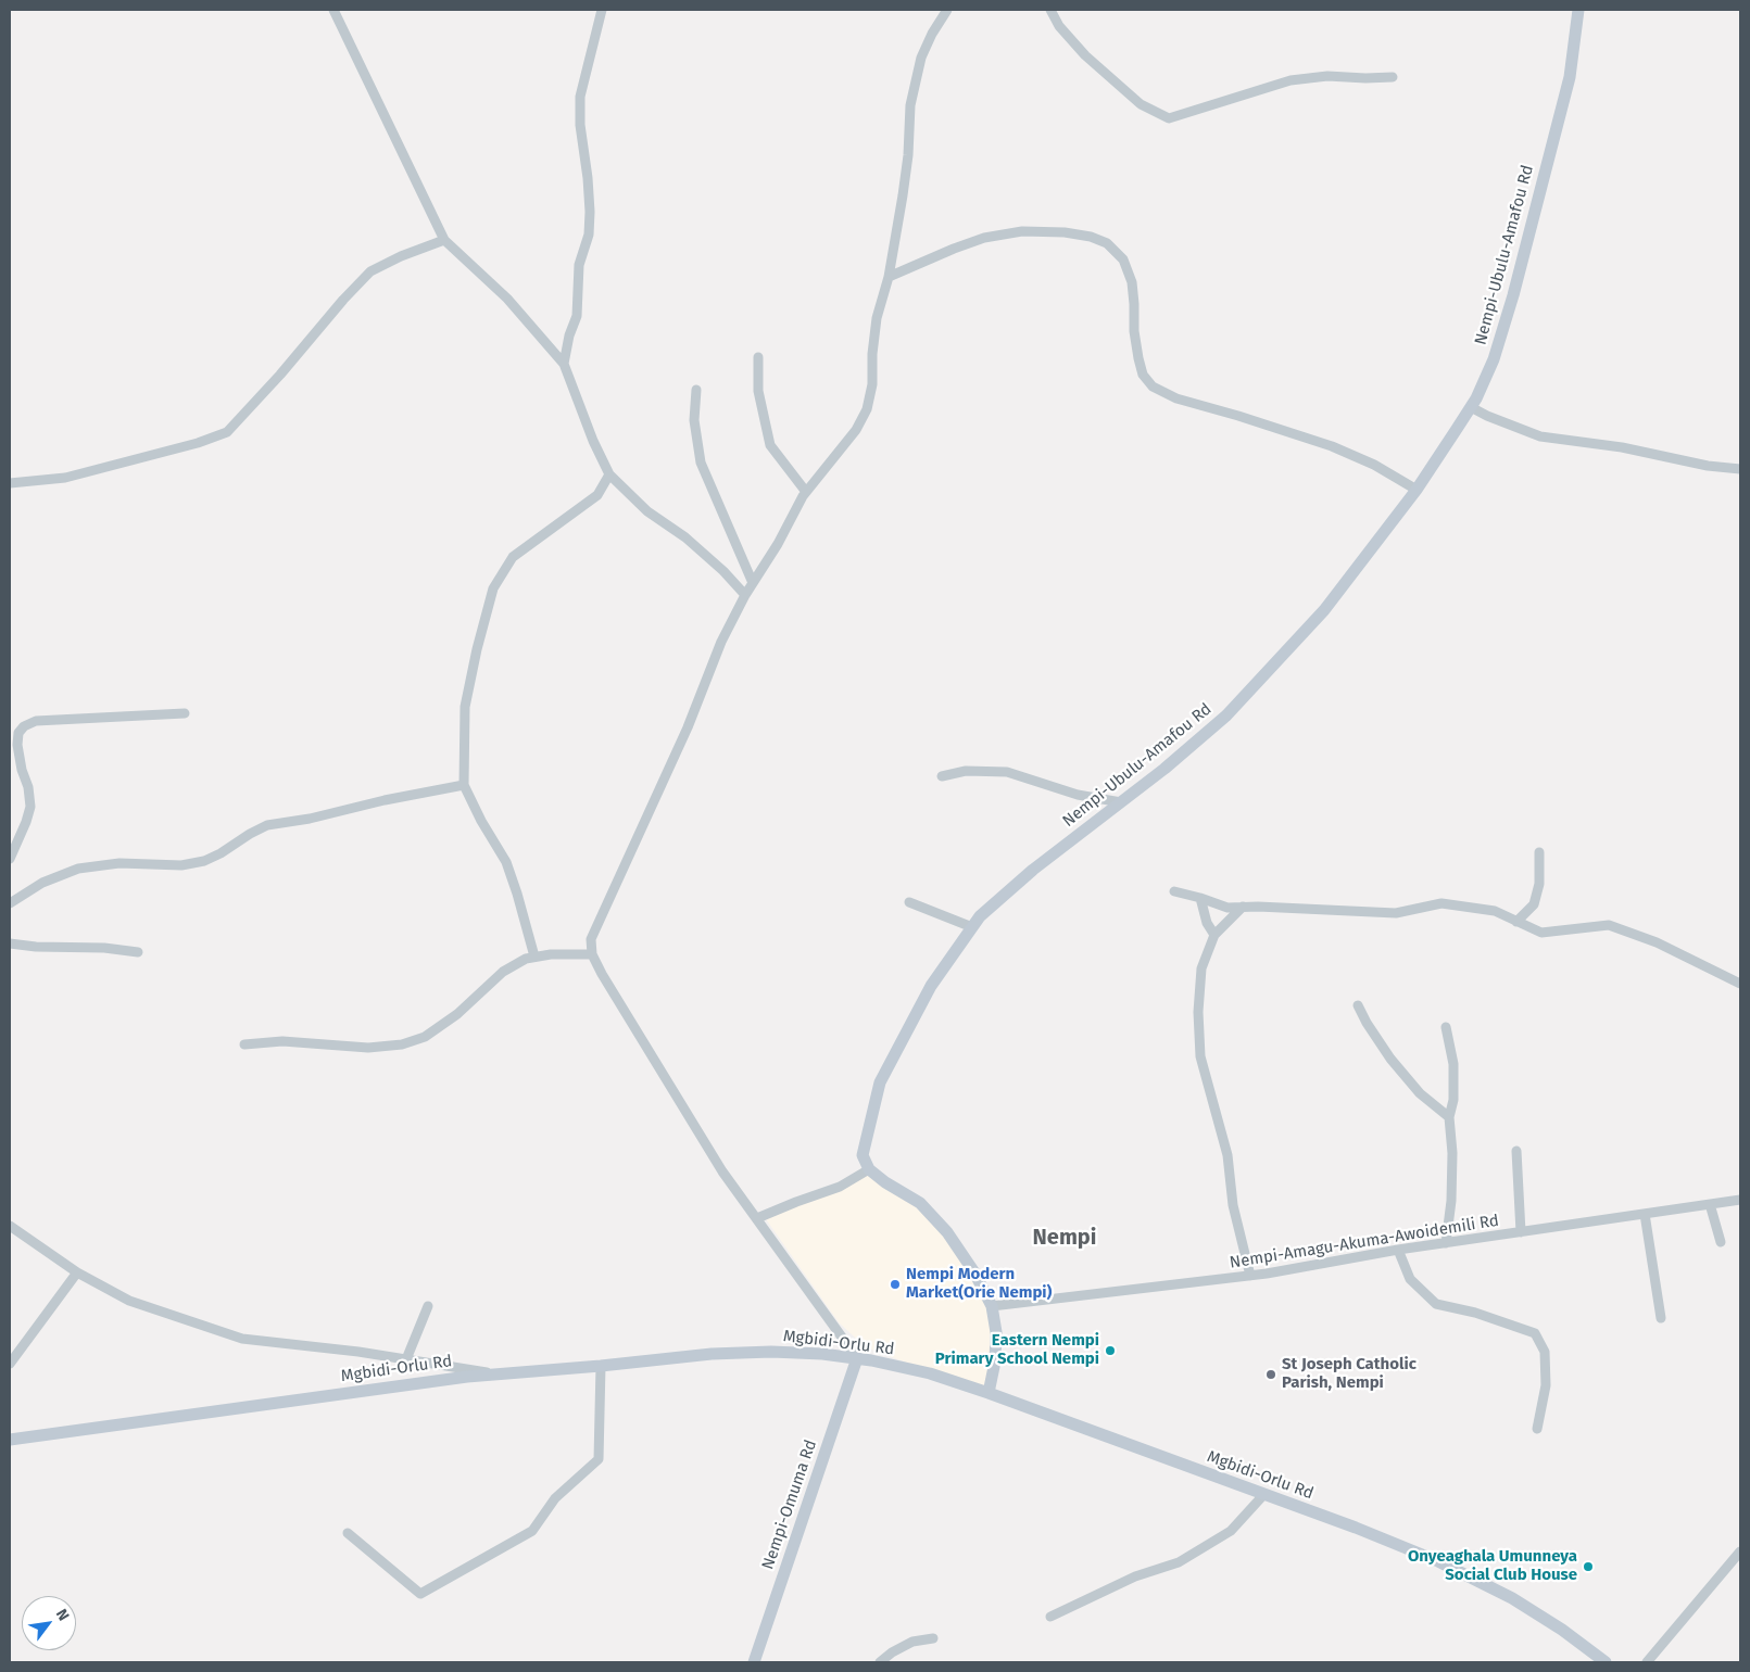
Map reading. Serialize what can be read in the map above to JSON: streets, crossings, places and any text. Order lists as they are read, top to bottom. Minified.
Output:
{"streets":{"street":["Nempi-Ubulu-Amafou Rd","Nempi-Amagu-Akuma-Awoidemili Rd","Mgbidi-Orlu Rd","Nempi-Omuma Rd"]},"crossings":[["Mgbidi-Orlu Rd","Nempi-Omuma Rd"]],"districts":["Nempi"],"places":["Nempi Modern Market(Orie Nempi)","Eastern Nempi Primary School Nempi","St Joseph Catholic Parish, Nempi","Onyeaghala Umunneya Social Club House"],"north":"top right"}
